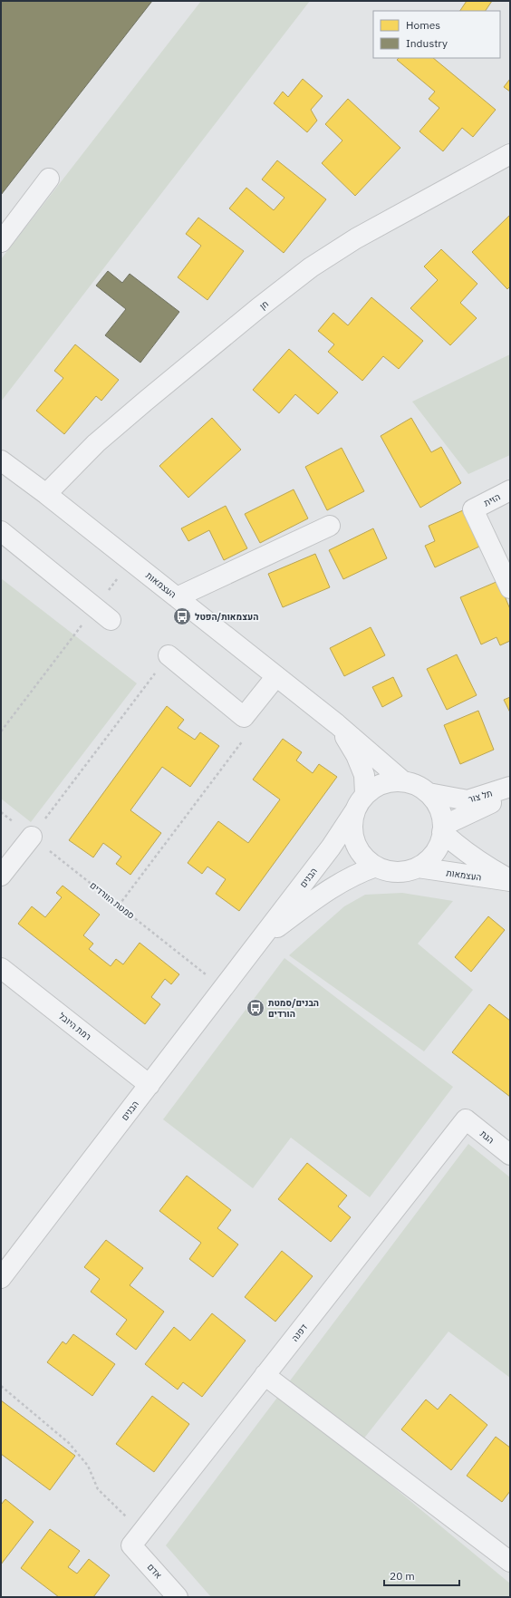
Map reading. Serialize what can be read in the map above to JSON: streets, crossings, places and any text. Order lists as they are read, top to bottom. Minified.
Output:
{"streets":{"street":["חן","הזית","העצמאות","תל צור","הבנים","רמת היובל","הגת","דפנה","אדם"],"path":["סמטת הוורדים"]},"crossings":[["חן","העצמאות"],["העצמאות","תל צור"],["העצמאות","הבנים"],["תל צור","הבנים"],["הבנים","סמטת הוורדים"],["הבנים","רמת היובל"],["הגת","דפנה"],["דפנה","אדם"]],"places":{"bus stop":["העצמאות/הפטל","הבנים/סמטת הורדים"]},"legend":["Homes","Industry"],"scale_bar":"20 m"}
